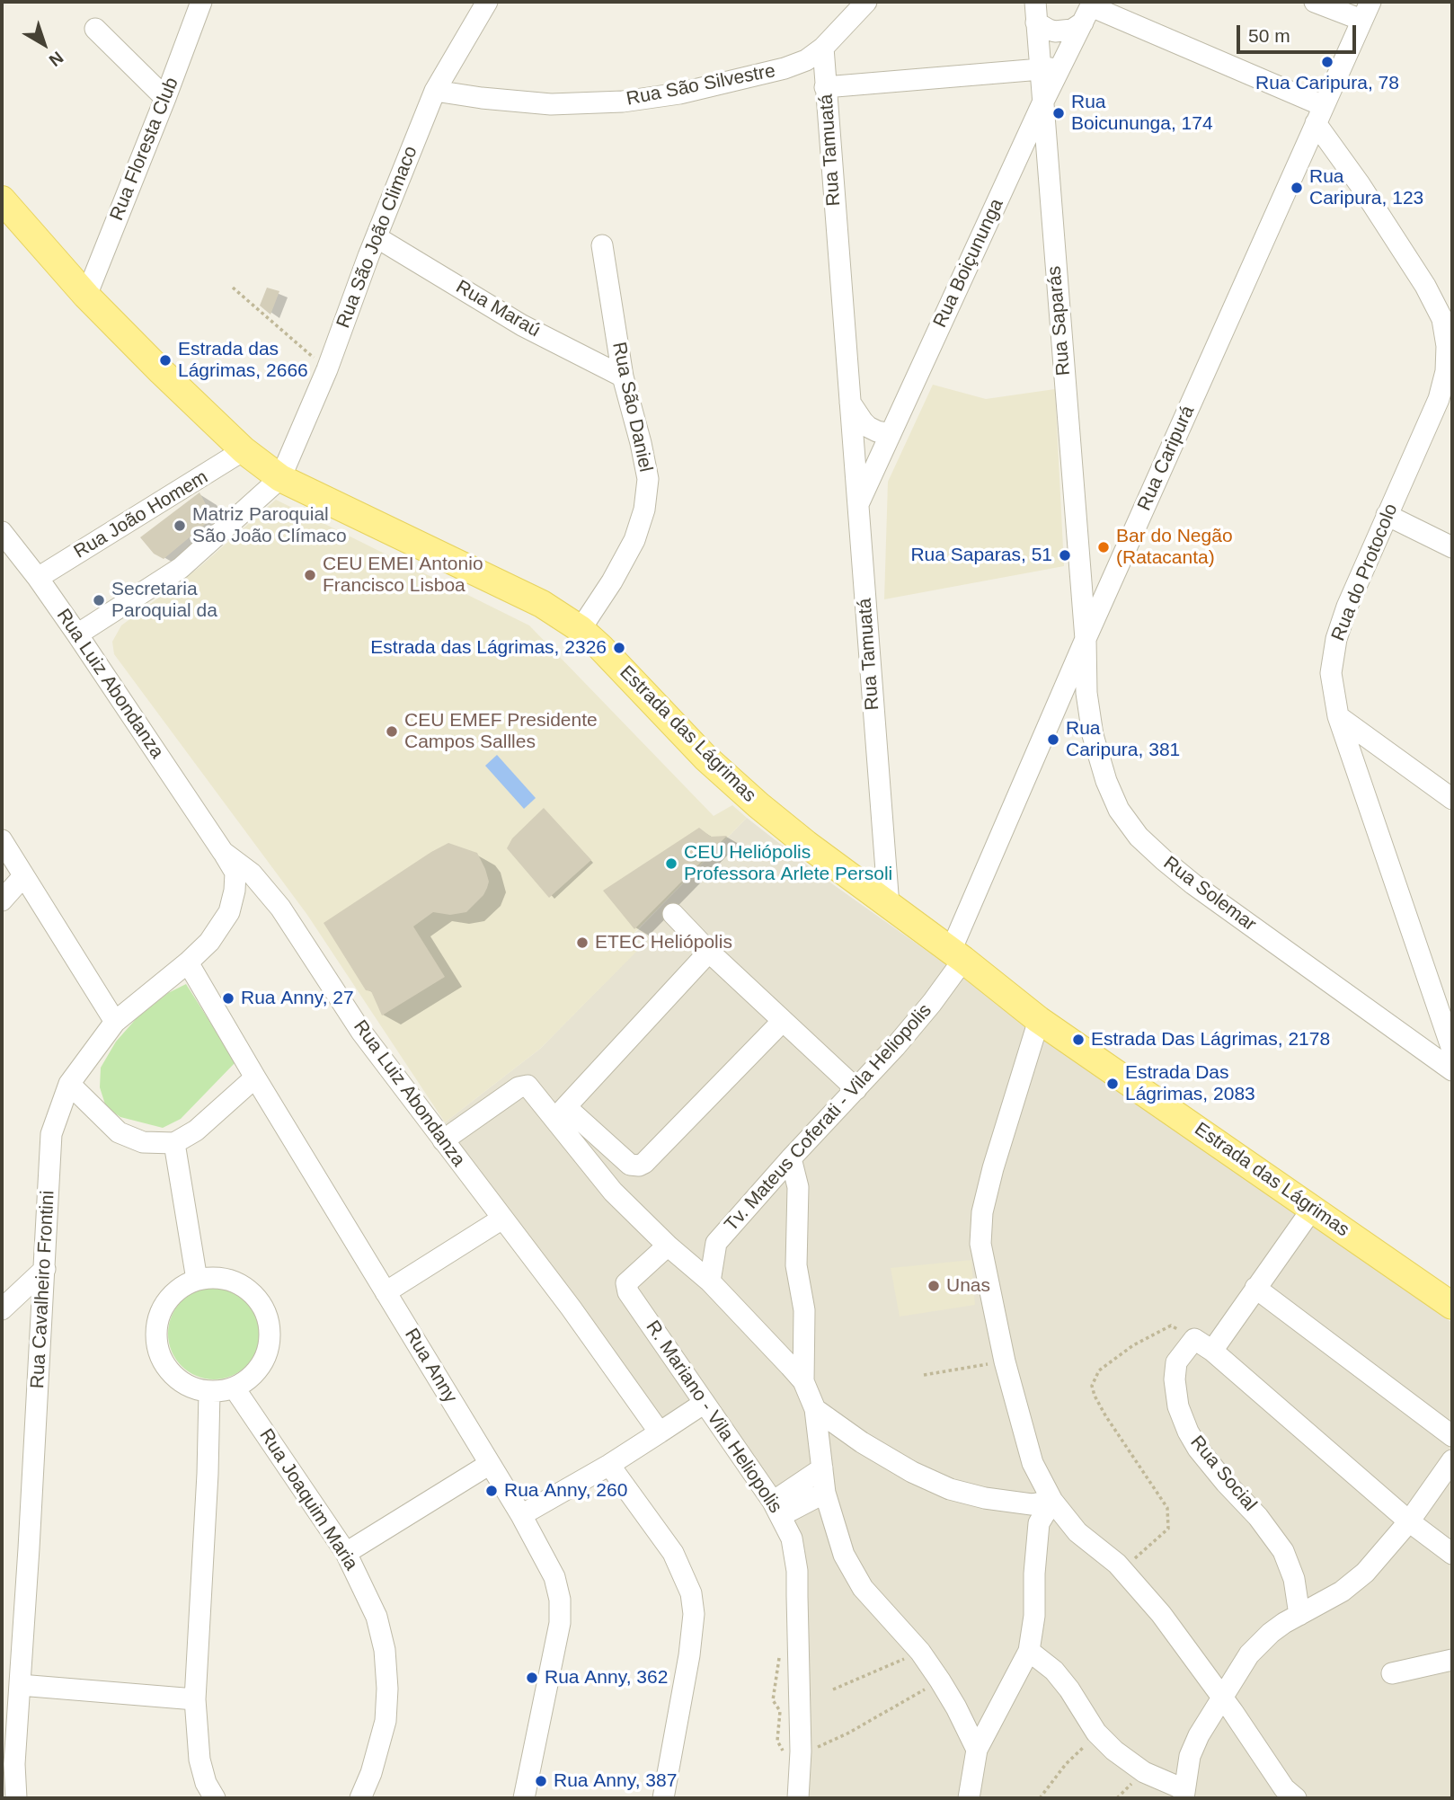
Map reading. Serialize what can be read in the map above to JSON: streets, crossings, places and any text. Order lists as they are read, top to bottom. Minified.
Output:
{"streets":{"main road":["Estrada das Lágrimas"],"street":["Rua São Silvestre","Rua Floresta Club","Rua Tamuatá","Rua São João Climaco","Rua Boiçununga","Rua Maraú","Rua Saparás","Rua São Daniel","Rua Caripurá","Rua João Homem","Rua do Protocolo","Rua Luiz Abondanza","Rua Solemar","Tv. Mateus Coferati - Vila Heliopolis","Rua Cavalheiro Frontini","Rua Anny","R. Mariano - Vila Heliopolis","Rua Social","Rua Joaquim Maria"]},"crossings":[["Rua São Silvestre","Rua Tamuatá"],["Rua São Silvestre","Rua São João Climaco"],["Rua Floresta Club","Estrada das Lágrimas"],["Rua Tamuatá","Rua Boiçununga"],["Rua Tamuatá","Estrada das Lágrimas"],["Rua São João Climaco","Rua Maraú"],["Rua São João Climaco","Estrada das Lágrimas"],["Rua Boiçununga","Rua Saparás"],["Rua Maraú","Rua São Daniel"],["Rua Saparás","Rua Caripurá"],["Rua Saparás","Rua Solemar"],["Rua São Daniel","Estrada das Lágrimas"],["Rua Caripurá","Rua do Protocolo"],["Rua Caripurá","Estrada das Lágrimas"],["Rua Caripurá","Rua Solemar"],["Rua Caripurá","Tv. Mateus Coferati - Vila Heliopolis"],["Rua João Homem","Rua Luiz Abondanza"],["Rua João Homem","Estrada das Lágrimas"],["Rua Luiz Abondanza","Rua Cavalheiro Frontini"],["Estrada das Lágrimas","Tv. Mateus Coferati - Vila Heliopolis"],["Rua Cavalheiro Frontini","Rua Anny"]],"places":["Rua Caripura, 78","Rua Boicununga, 174","Rua Caripura, 123","Estrada das Lágrimas, 2666","Matriz Paroquial São João Clímaco","Bar do Negão (Ratacanta)","Rua Saparas, 51","CEU EMEI Antonio Francisco Lisboa","Secretaria Paroquial da","Estrada das Lágrimas, 2326","CEU EMEF Presidente Campos Sallles","Rua Caripura, 381","CEU Heliópolis Professora Arlete Persoli","ETEC Heliópolis","Rua Anny, 27","Estrada Das Lágrimas, 2178","Estrada Das Lágrimas, 2083","Unas","Rua Anny, 260","Rua Anny, 362","Rua Anny, 387"],"scale_bar":"50 m","north":"bottom right"}
